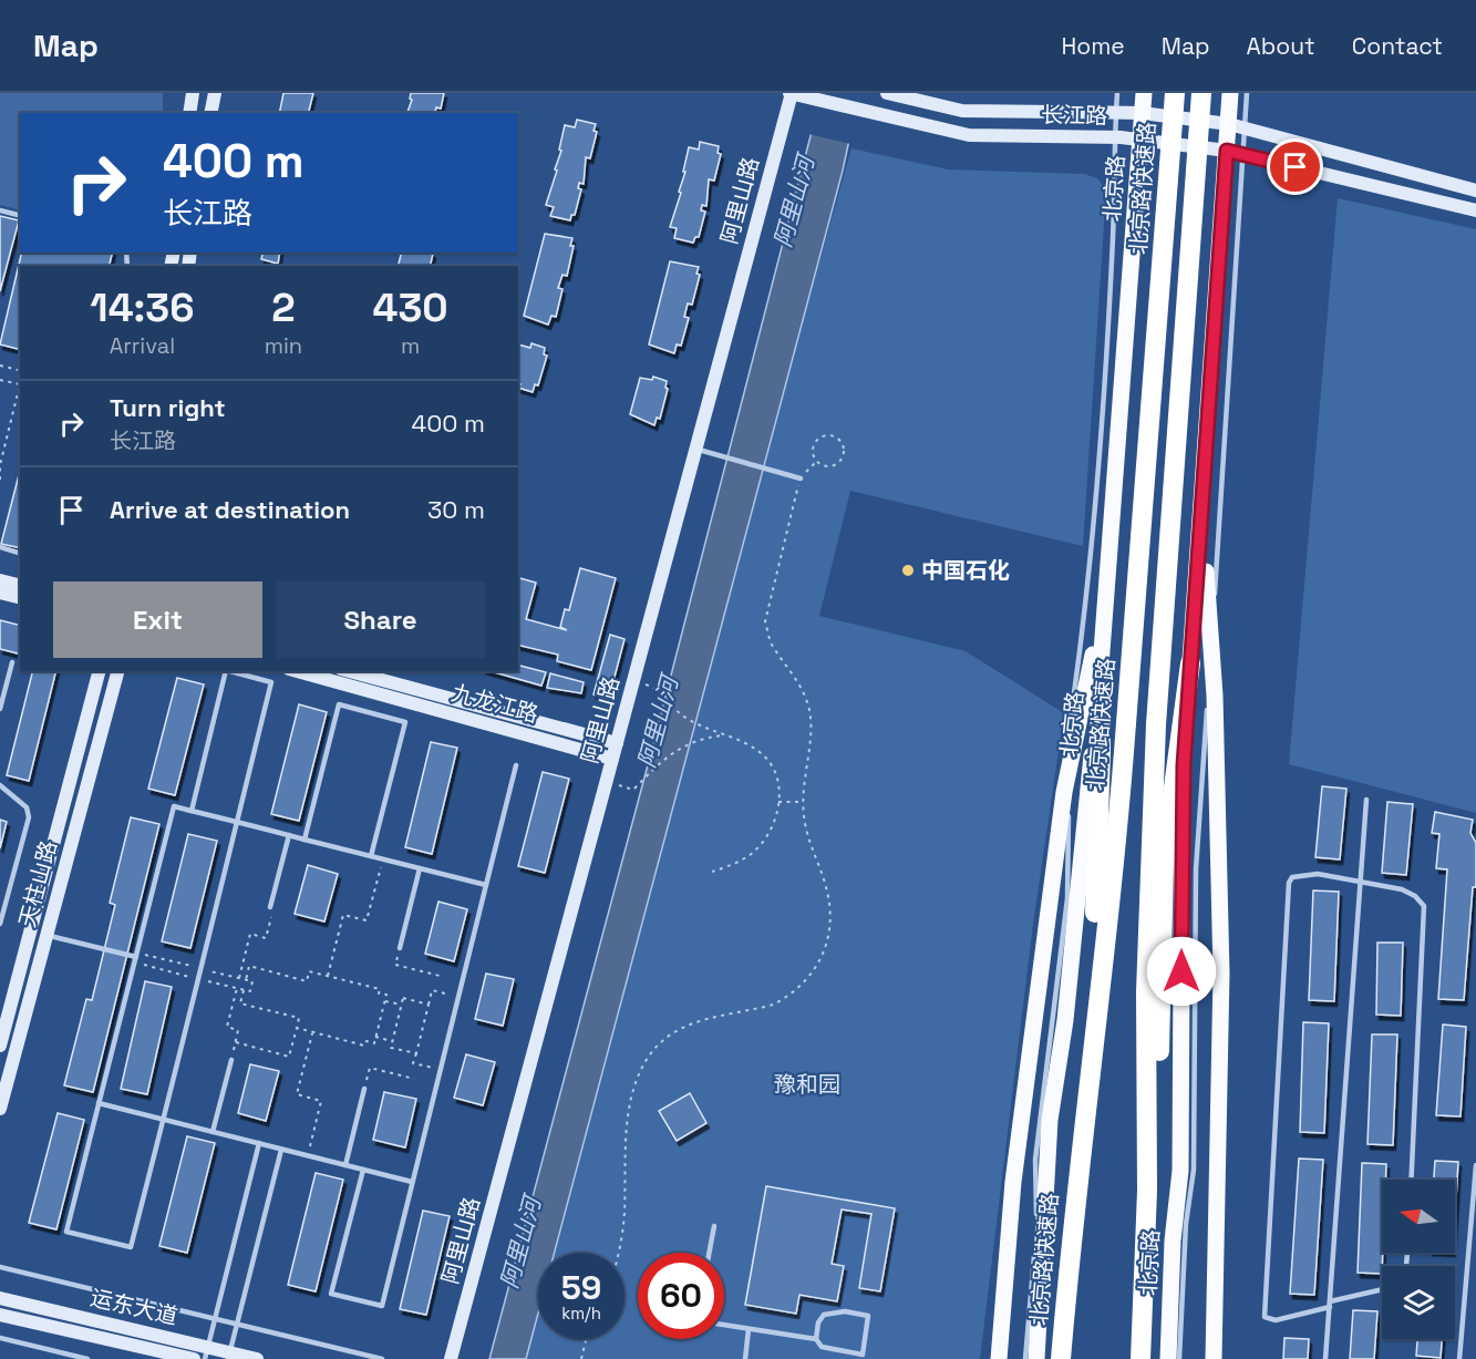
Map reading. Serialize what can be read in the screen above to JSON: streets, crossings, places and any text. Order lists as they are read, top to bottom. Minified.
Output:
{"streets":{"highway":["北京路快速路"],"main road":["北京路"],"street":["长江路","阿里山路","九龙江路","天柱山路","运东大道"]},"crossings":[["长江路","北京路"],["长江路","阿里山路"],["阿里山路","九龙江路"]],"water":["阿里山河"],"parks":["豫和园"],"places":["中国石化"],"north":"left","page":{"header":"Map","nav":["Home","Map","About","Contact"],"turn":["400 m","长江路"],"eta":["14:36","Arrival","2","min","430","m"],"list":[{"name":"Turn right","note":"长江路","value":"400 m"},{"name":"Arrive at destination","value":"30 m"}],"buttons":["Exit","Share"],"speed":"59 km/h","limit":"60"}}
